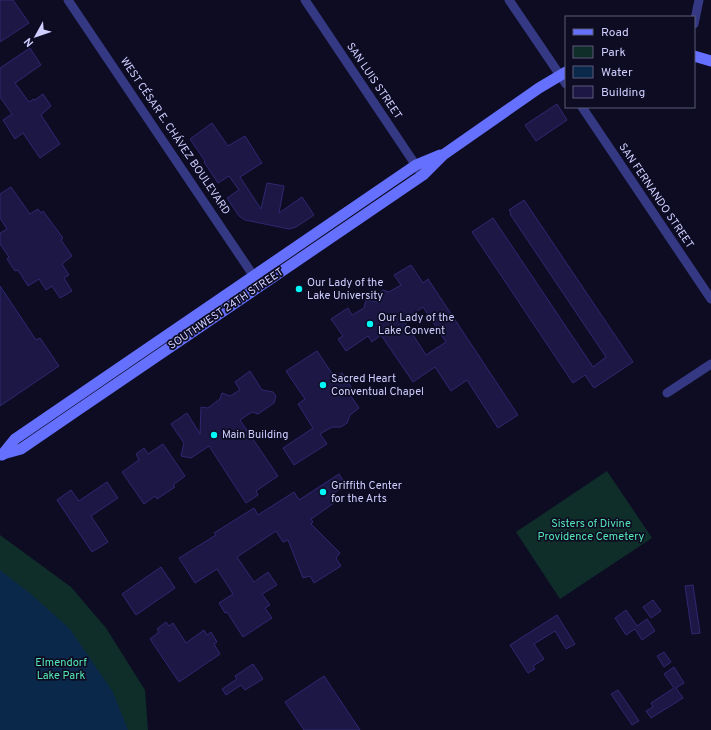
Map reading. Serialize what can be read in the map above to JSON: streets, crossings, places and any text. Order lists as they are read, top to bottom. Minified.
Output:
{"streets":{"main road":["SOUTHWEST 24TH STREET"],"street":["SAN LUIS STREET","WEST CÉSAR E. CHÁVEZ BOULEVARD","SAN FERNANDO STREET"]},"crossings":[["SAN LUIS STREET","SOUTHWEST 24TH STREET"],["WEST CÉSAR E. CHÁVEZ BOULEVARD","SOUTHWEST 24TH STREET"]],"parks":["Sisters of Divine Providence Cemetery","Elmendorf Lake Park"],"places":["Our Lady of the Lake University","Our Lady of the Lake Convent","Sacred Heart Conventual Chapel","Main Building","Griffith Center for the Arts"],"legend":["Road","Park","Water","Building"],"north":"bottom left"}
